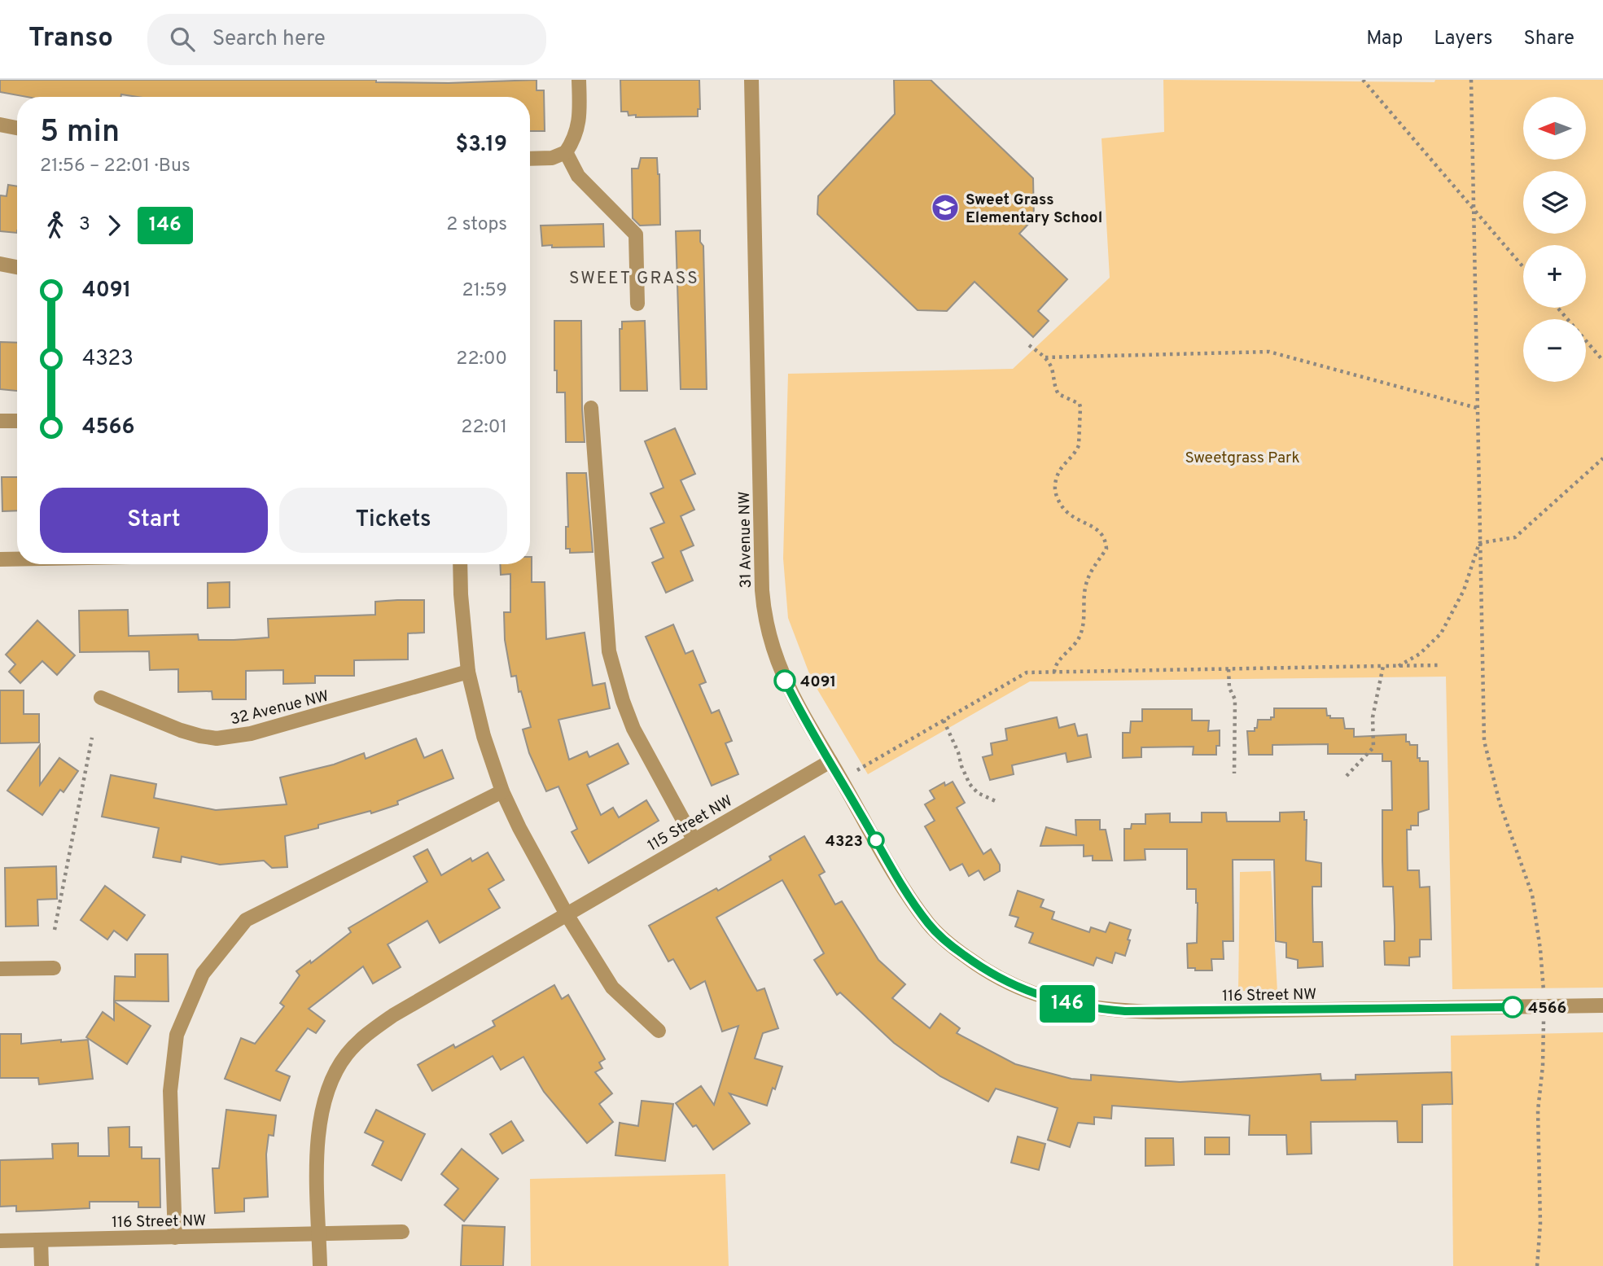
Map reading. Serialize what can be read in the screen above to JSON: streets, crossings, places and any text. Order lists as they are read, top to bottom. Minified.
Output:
{"streets":{"street":["31 Avenue NW","32 Avenue NW","115 Street NW","116 Street NW"]},"crossings":[["31 Avenue NW","115 Street NW"],["31 Avenue NW","116 Street NW"],["115 Street NW","116 Street NW"]],"districts":["SWEET GRASS"],"parks":["Sweetgrass Park"],"places":{"school or university":["Sweet Grass Elementary School"],"other":["4091","4323","4566"]},"lines":["bus line 146"],"north":"left","page":{"header":"Transo","search":"Search here","nav":["Map","Layers","Share"],"on_map":"146","map_buttons":["+","−"],"heading":["5 min","21:56 – 22:01 · Bus","$3.19"],"legs":["3","146","2 stops"],"list":[{"name":"4091","value":"21:59"},{"name":"4323","value":"22:00"},{"name":"4566","value":"22:01"}],"buttons":["Start","Tickets"]}}
